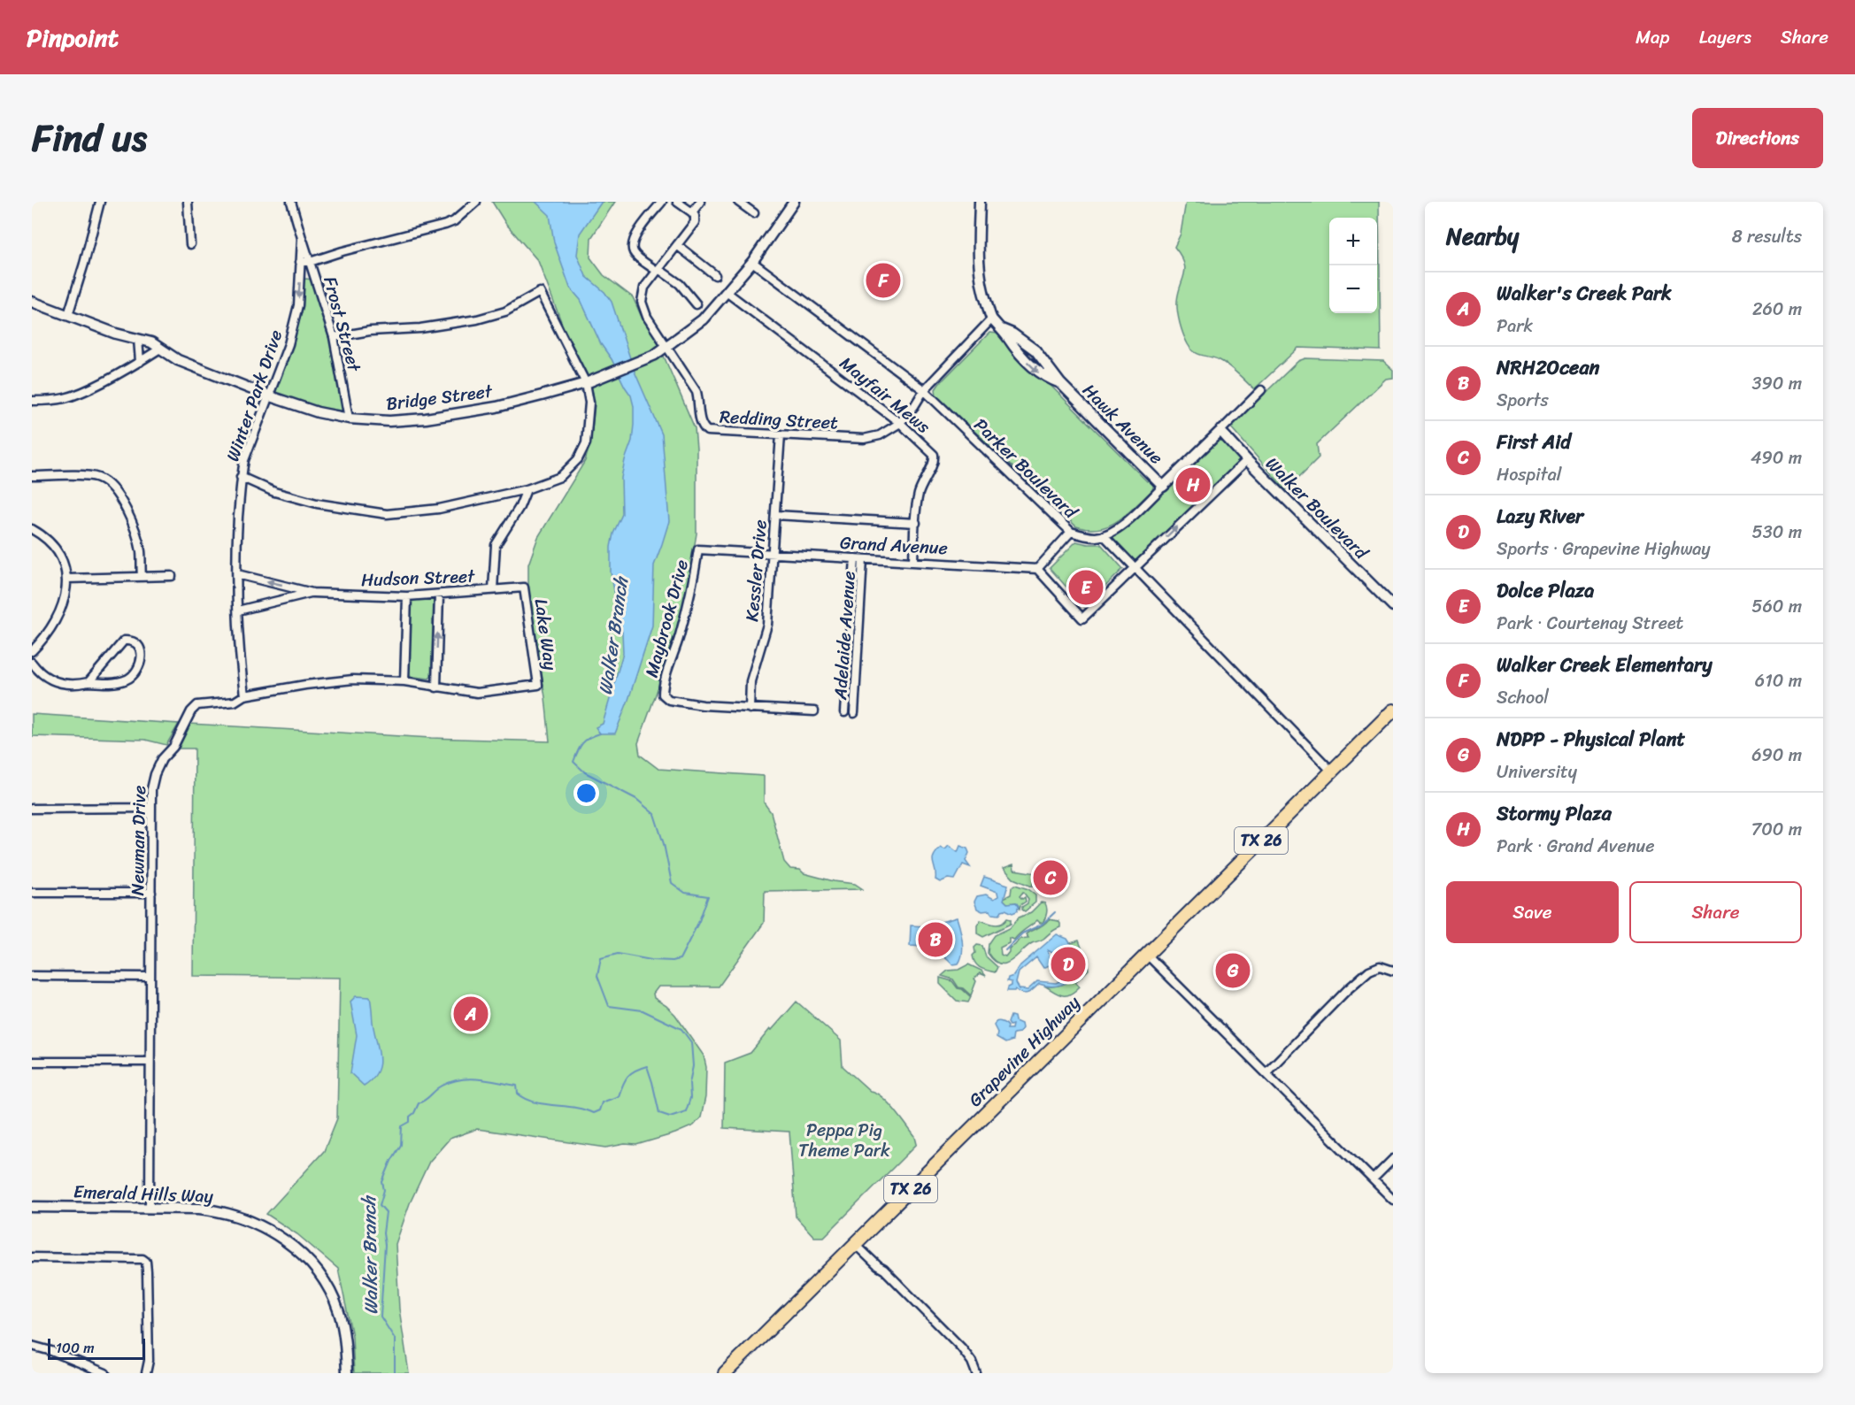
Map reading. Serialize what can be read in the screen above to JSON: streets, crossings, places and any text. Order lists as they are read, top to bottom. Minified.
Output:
{"streets":{"main road":["TX 26","Grapevine Highway"],"street":["Frost Street","Mayfair Mews","Winter Park Drive","Bridge Street","Redding Street","Hawk Avenue","Parker Boulevard","Walker Boulevard","Grand Avenue","Kessler Drive","Hudson Street","Maybrook Drive","Lake Way","Adelaide Avenue","Newman Drive","Emerald Hills Way"]},"crossings":[["Frost Street","Winter Park Drive"],["Frost Street","Bridge Street"],["Mayfair Mews","Bridge Street"],["Mayfair Mews","Redding Street"],["Mayfair Mews","Grand Avenue"],["Winter Park Drive","Bridge Street"],["Winter Park Drive","Hudson Street"],["Winter Park Drive","Newman Drive"],["Bridge Street","Redding Street"],["Bridge Street","Parker Boulevard"],["Redding Street","Hawk Avenue"],["Redding Street","Parker Boulevard"],["Redding Street","Kessler Drive"],["Grand Avenue","Kessler Drive"],["Grand Avenue","Maybrook Drive"],["Grand Avenue","Adelaide Avenue"],["Kessler Drive","Maybrook Drive"],["Hudson Street","Lake Way"],["Lake Way","Newman Drive"],["Newman Drive","Emerald Hills Way"]],"water":["Walker Branch"],"parks":["Peppa Pig Theme Park"],"scale_bar":"100 m","page":{"header":"Pinpoint","nav":["Map","Layers","Share"],"title":"Find us","buttons":["Directions",["Save","Share"]],"heading":["Nearby","8 results"],"map_buttons":["+","−"],"pins":["F","H","E","C","B","D","G","A"],"list":[{"mark":"A","name":"Walker's Creek Park","note":"Park","value":"260 m"},{"mark":"B","name":"NRH2Ocean","note":"Sports","value":"390 m"},{"mark":"C","name":"First Aid","note":"Hospital","value":"490 m"},{"mark":"D","name":"Lazy River","note":"Sports · Grapevine Highway","value":"530 m"},{"mark":"E","name":"Dolce Plaza","note":"Park · Courtenay Street","value":"560 m"},{"mark":"F","name":"Walker Creek Elementary","note":"School","value":"610 m"},{"mark":"G","name":"NDPP - Physical Plant","note":"University","value":"690 m"},{"mark":"H","name":"Stormy Plaza","note":"Park · Grand Avenue","value":"700 m"}],"scale":"100 m"}}
